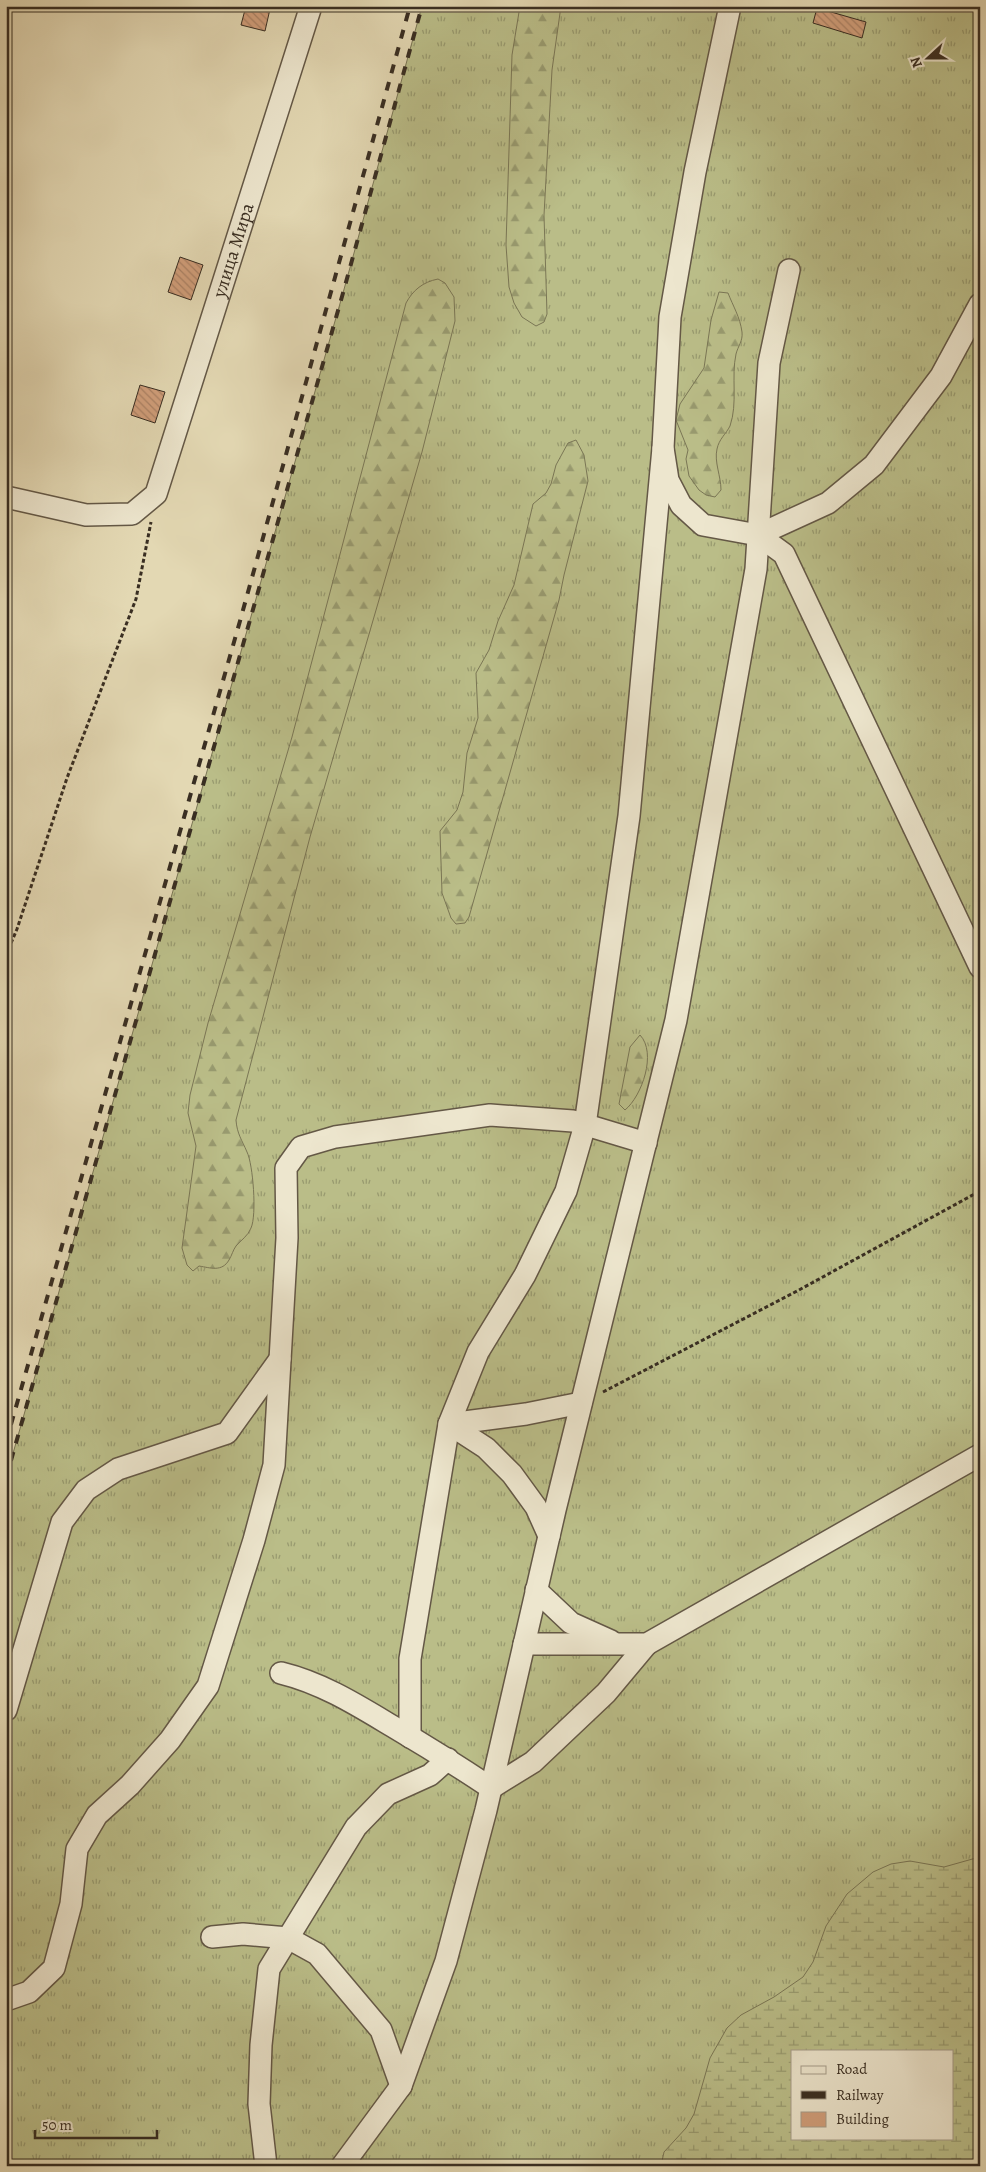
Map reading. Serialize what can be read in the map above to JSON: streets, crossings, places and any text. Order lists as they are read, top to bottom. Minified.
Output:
{"streets":{"street":["улица Мира"]},"legend":["Road","Railway","Building"],"scale_bar":"50 m","north":"left"}
